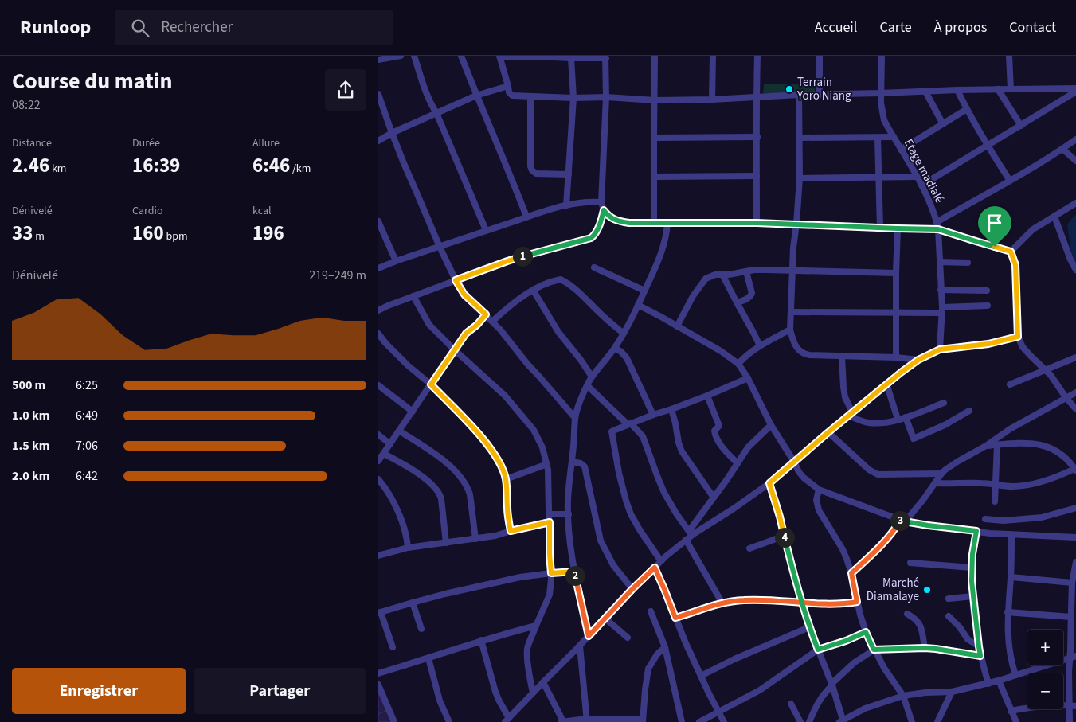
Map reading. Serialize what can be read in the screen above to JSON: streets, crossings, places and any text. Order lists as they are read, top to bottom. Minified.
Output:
{"streets":{"street":["Etage madialé"]},"places":["Terrain Yoro Niang","Marché Diamalaye"],"page":{"header":"Runloop","search":"Rechercher","nav":["Accueil","Carte","À propos","Contact"],"heading":["Course du matin","08:22"],"stats":[["Distance","2.46 km"],["Durée","16:39"],["Allure","6:46 /km"],["Dénivelé","33 m"],["Cardio","160 bpm"],["kcal","196"]],"pins":["1","3","4","2"],"chart":["Dénivelé","219–249 m"],"list":[{"name":"500 m","note":"6:25"},{"name":"1.0 km","note":"6:49"},{"name":"1.5 km","note":"7:06"},{"name":"2.0 km","note":"6:42"}],"map_buttons":["+","−"],"buttons":["Enregistrer","Partager"]}}
